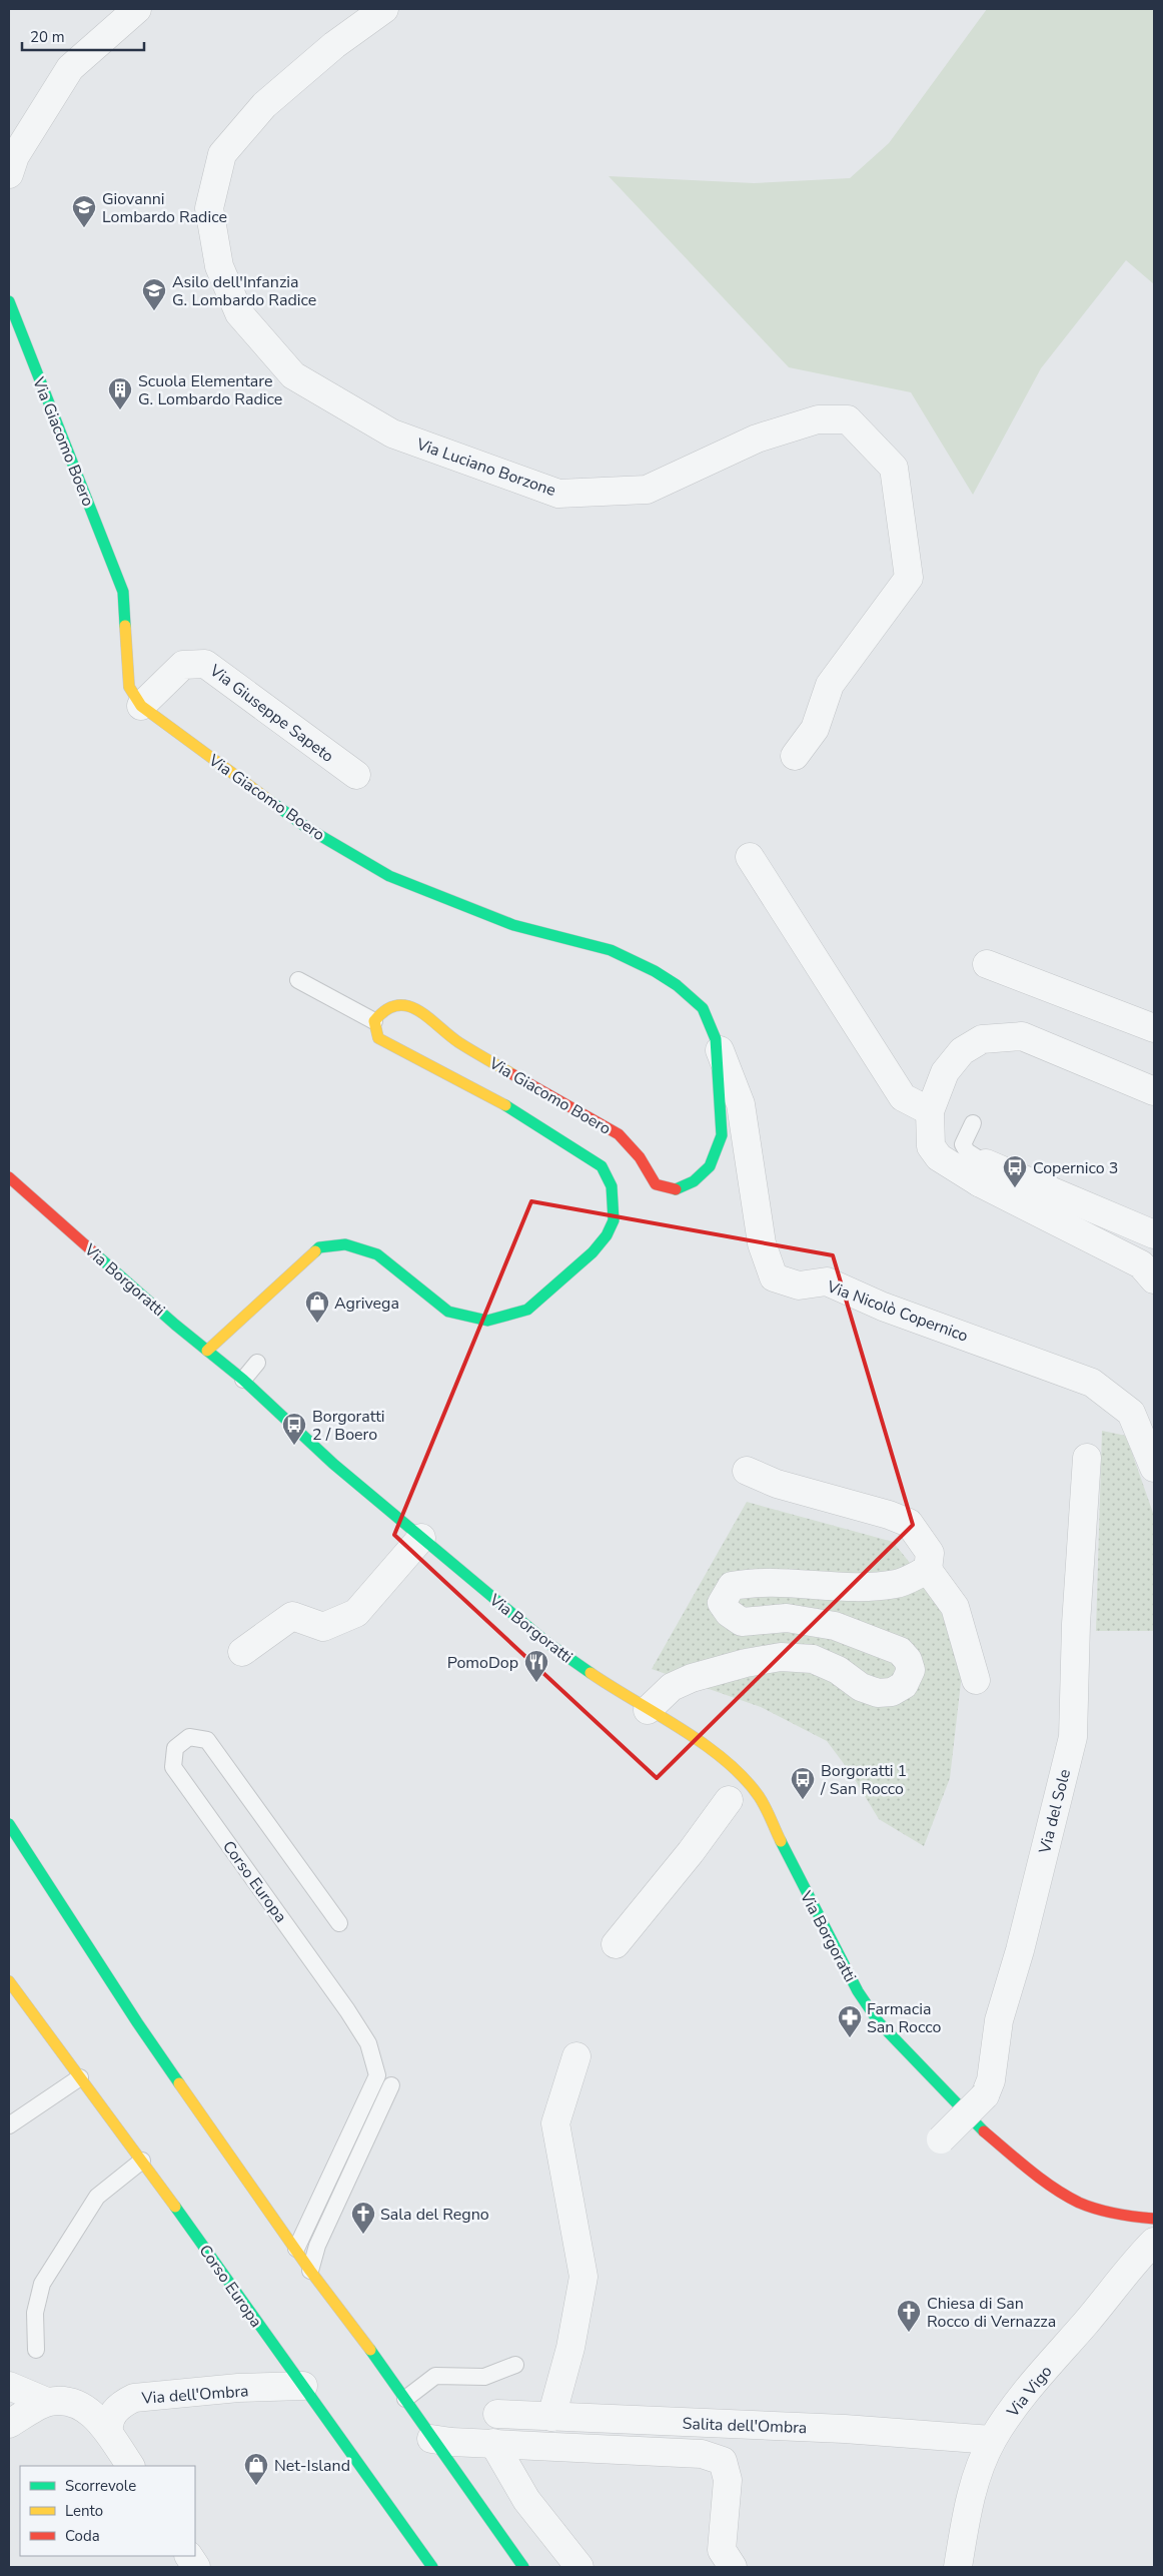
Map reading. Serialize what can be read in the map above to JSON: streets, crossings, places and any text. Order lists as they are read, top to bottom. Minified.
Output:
{"streets":{"street":["Via Giacomo Boero","Via Luciano Borzone","Via Giuseppe Sapeto","Via Borgoratti","Via Nicolò Copernico","Via del Sole","Corso Europa","Via Vigo","Via dell'Ombra","Salita dell'Ombra"]},"crossings":[["Via Giacomo Boero","Via Giuseppe Sapeto"],["Via Giacomo Boero","Via Borgoratti"],["Via Giacomo Boero","Via Nicolò Copernico"],["Corso Europa","Via dell'Ombra"],["Via Vigo","Salita dell'Ombra"]],"places":{"school or university":["Giovanni Lombardo Radice","Asilo dell'Infanzia G. Lombardo Radice"],"building":["Scuola Elementare G. Lombardo Radice"],"bus stop":["Copernico 3","Borgoratti 2 / Boero","Borgoratti 1 / San Rocco"],"shop":["Agrivega","Net-Island"],"restaurant":["PomoDop"],"pharmacy":["Farmacia San Rocco"],"church":["Sala del Regno","Chiesa di San Rocco di Vernazza"]},"legend":["Scorrevole","Lento","Coda"],"scale_bar":"20 m"}
